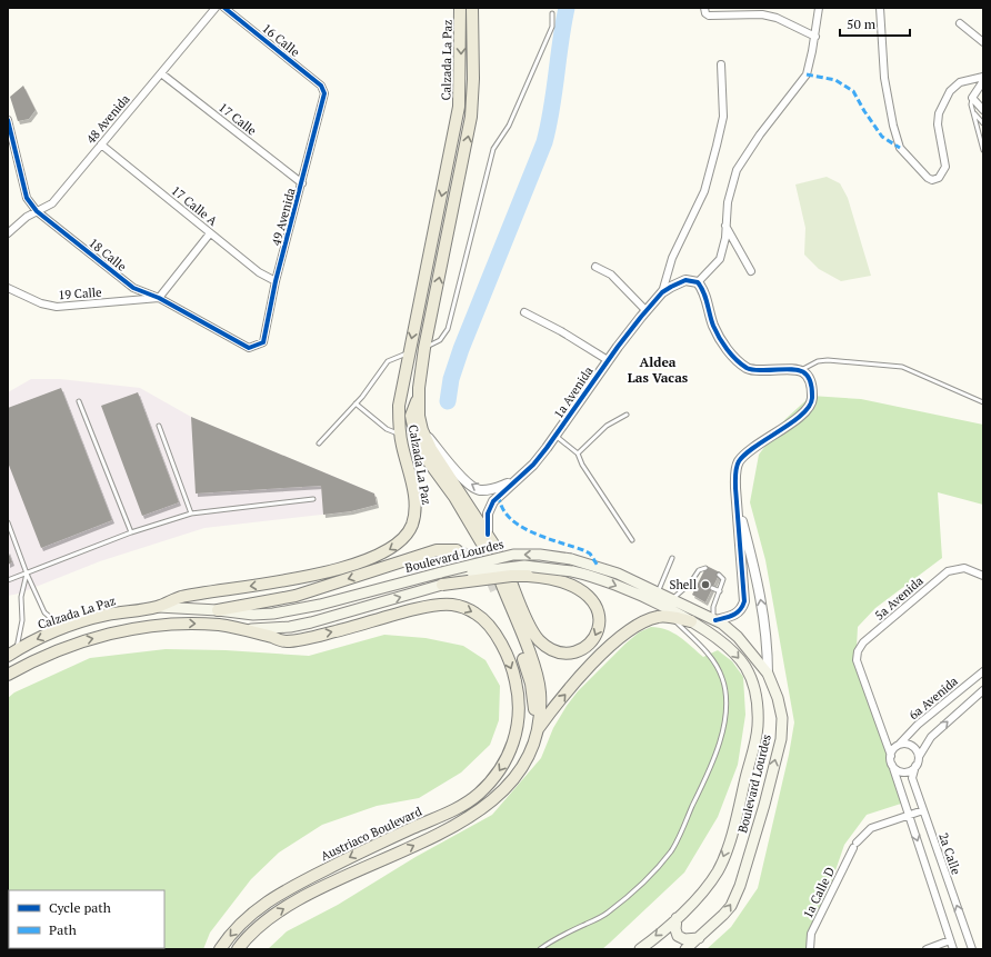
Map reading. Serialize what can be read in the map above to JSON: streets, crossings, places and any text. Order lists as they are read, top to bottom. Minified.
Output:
{"streets":{"main road":["Calzada La Paz","Boulevard Lourdes","Austriaco Boulevard"],"street":["16 Calle","48 Avenida","17 Calle","17 Calle A","49 Avenida","18 Calle","19 Calle","1a Avenida","5a Avenida","6a Avenida","2a Calle","1a Calle D"]},"crossings":[["16 Calle","49 Avenida"],["Calzada La Paz","1a Avenida"],["Calzada La Paz","Boulevard Lourdes"],["48 Avenida","17 Calle"],["48 Avenida","17 Calle A"],["48 Avenida","18 Calle"],["17 Calle","49 Avenida"],["17 Calle A","49 Avenida"],["49 Avenida","18 Calle"],["18 Calle","19 Calle"],["Boulevard Lourdes","Austriaco Boulevard"],["5a Avenida","6a Avenida"],["5a Avenida","2a Calle"],["6a Avenida","2a Calle"]],"districts":["Aldea Las Vacas"],"places":["Shell"],"legend":["Cycle path","Path"],"scale_bar":"50 m"}
